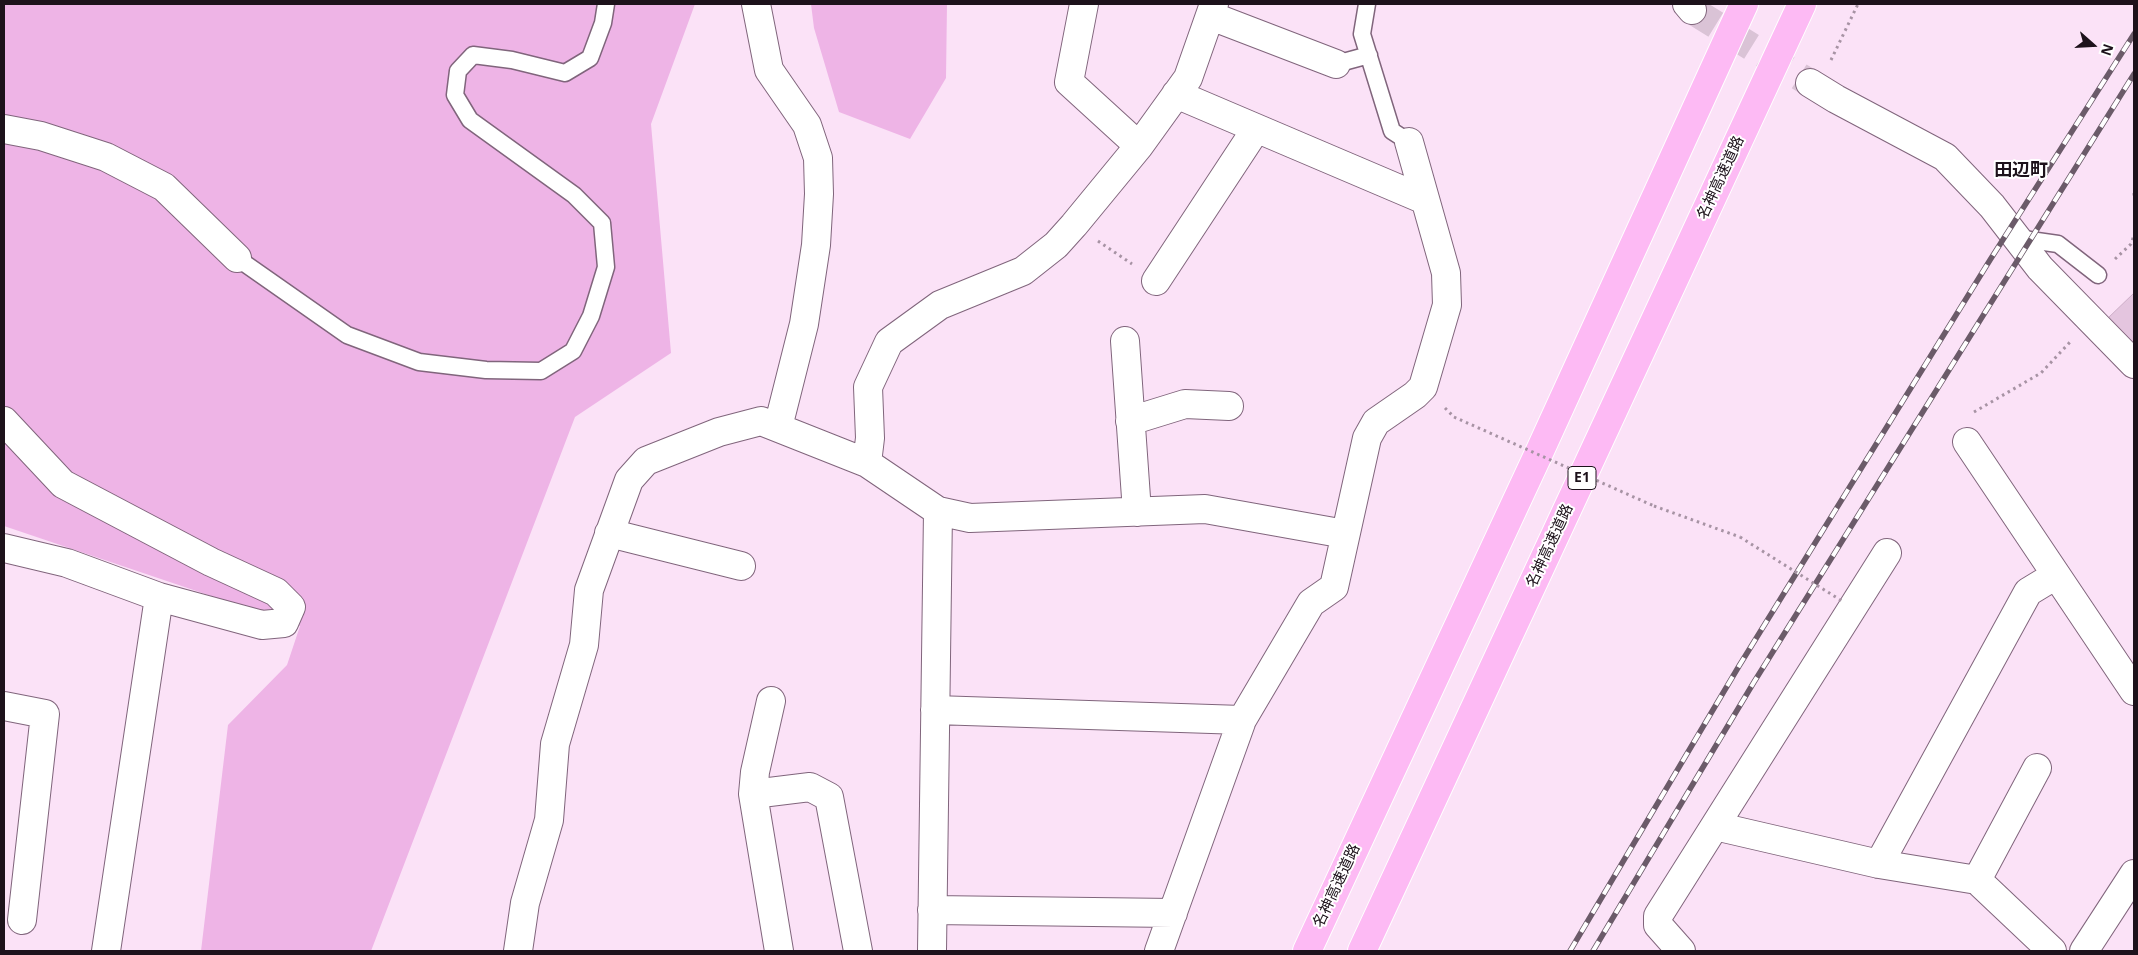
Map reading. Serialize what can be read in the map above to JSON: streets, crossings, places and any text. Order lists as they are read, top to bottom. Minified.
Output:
{"streets":{"highway":["名神高速道路","E1"]},"districts":["田辺町"],"north":"right"}
